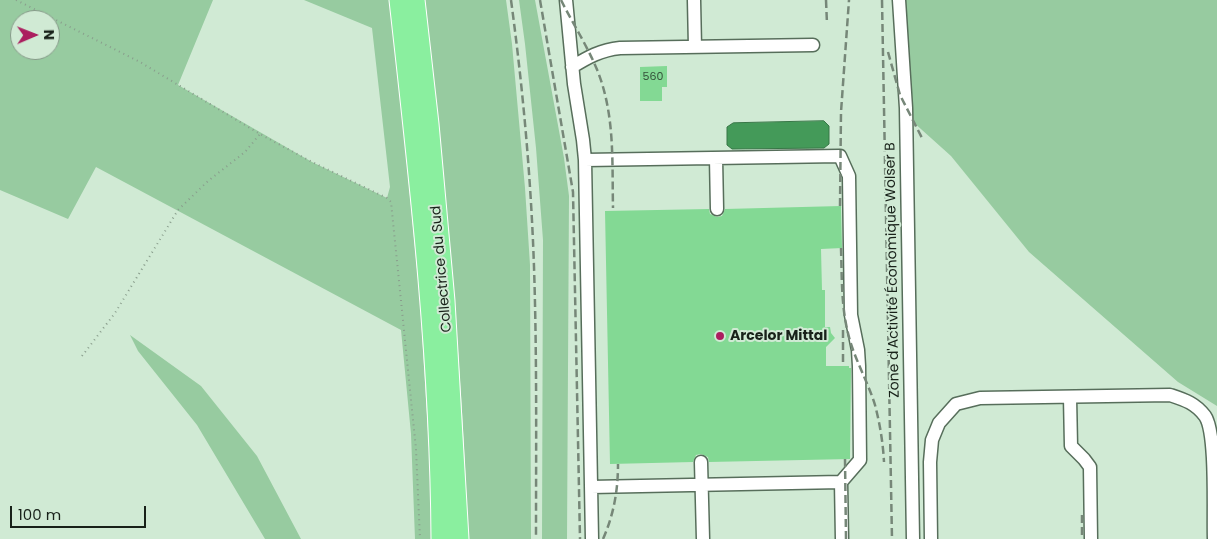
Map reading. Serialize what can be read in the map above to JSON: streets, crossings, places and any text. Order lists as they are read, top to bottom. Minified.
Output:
{"streets":{"highway":["Collectrice du Sud"],"street":["Zone d'Activité Économique Wolser B"]},"places":["Arcelor Mittal"],"house_numbers":["560"],"scale_bar":"100 m","north":"right"}
